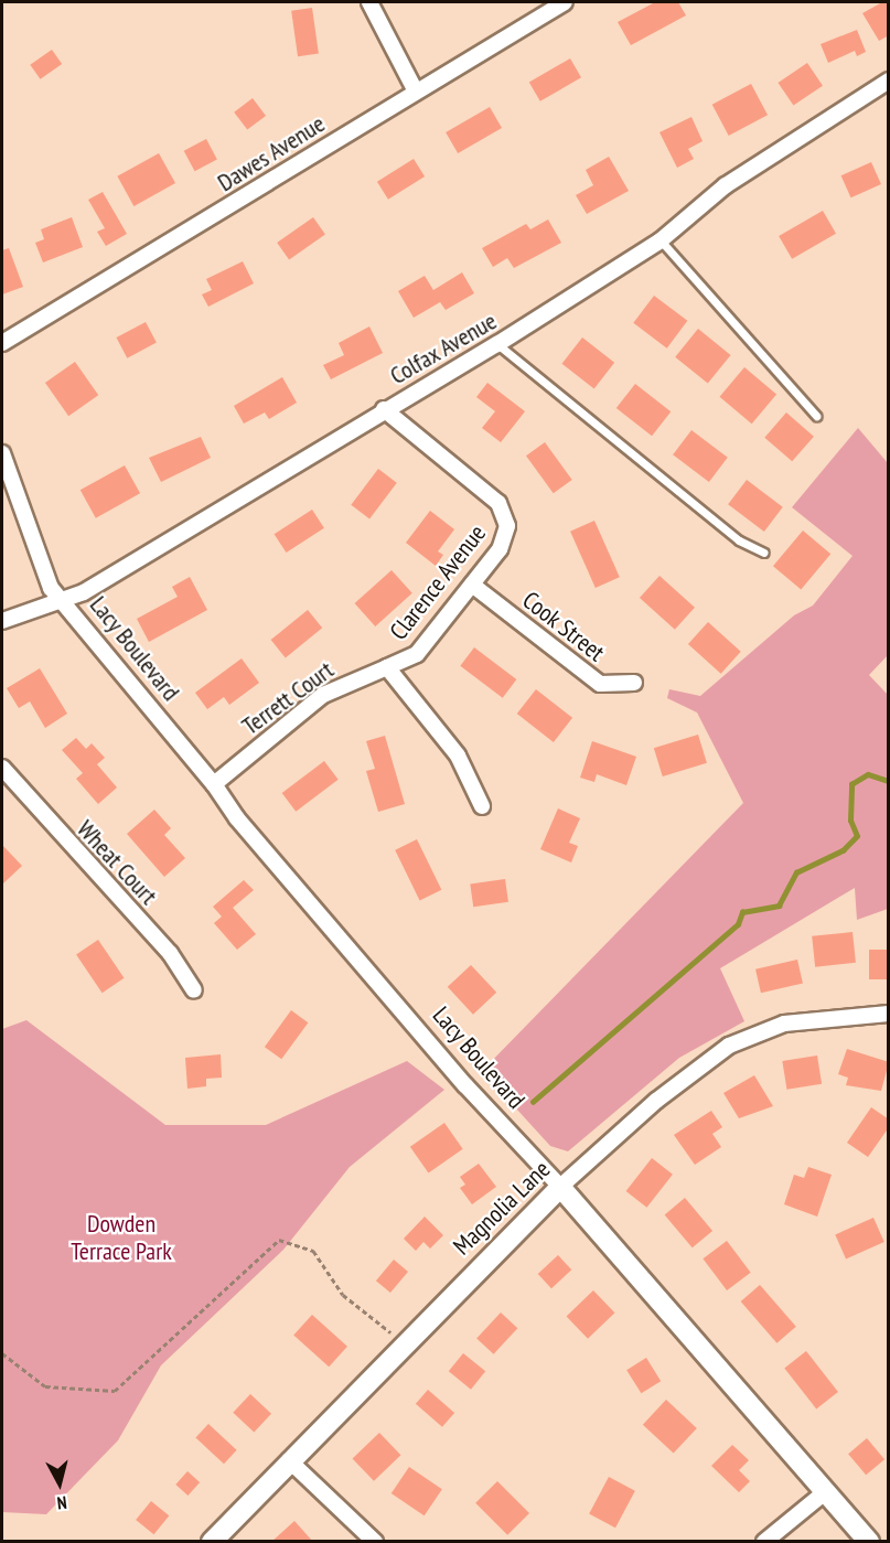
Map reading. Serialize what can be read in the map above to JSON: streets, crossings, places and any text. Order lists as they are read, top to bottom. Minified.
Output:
{"streets":{"street":["Dawes Avenue","Colfax Avenue","Clarence Avenue","Cook Street","Lacy Boulevard","Terrett Court","Wheat Court","Magnolia Lane"]},"crossings":[["Colfax Avenue","Clarence Avenue"],["Colfax Avenue","Lacy Boulevard"],["Clarence Avenue","Cook Street"],["Clarence Avenue","Terrett Court"],["Lacy Boulevard","Terrett Court"],["Lacy Boulevard","Magnolia Lane"]],"parks":["Dowden Terrace Park"],"north":"bottom"}
